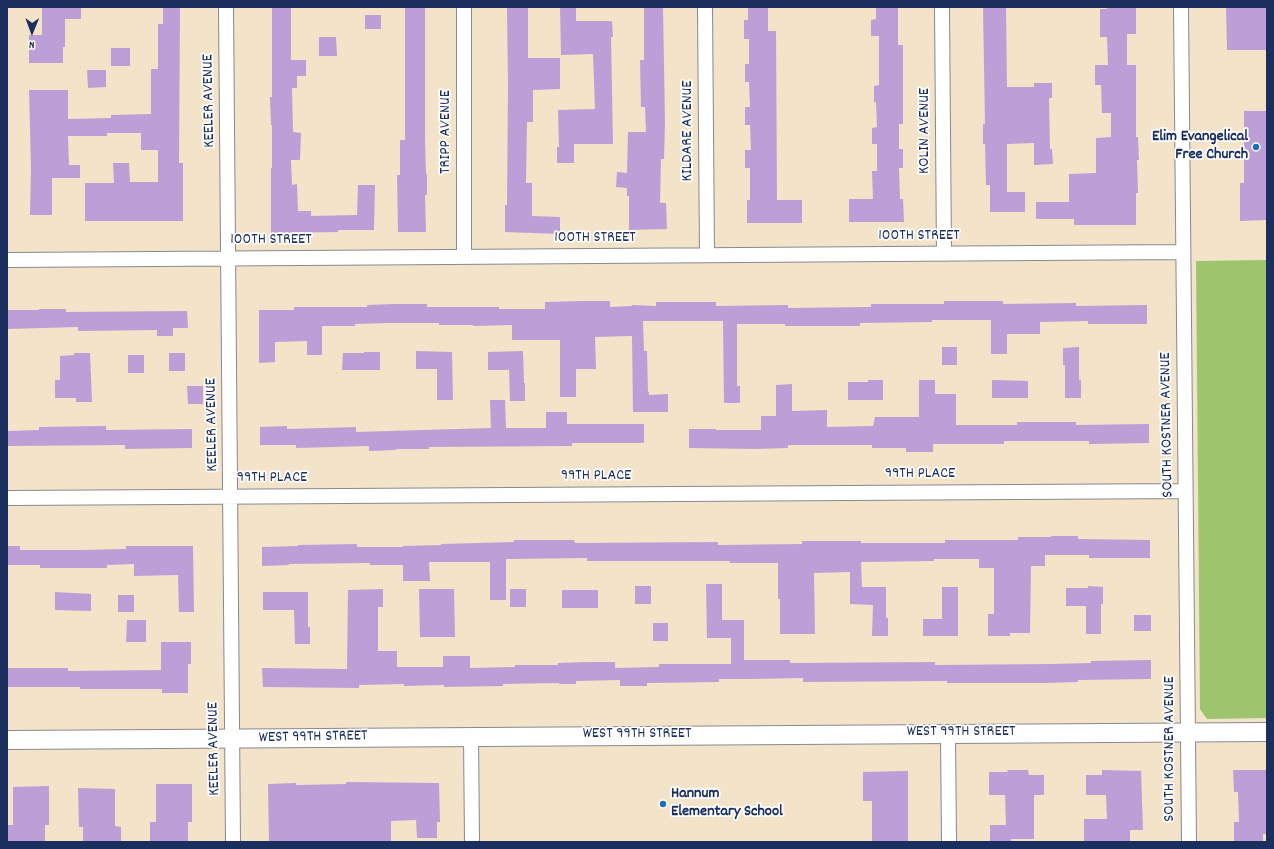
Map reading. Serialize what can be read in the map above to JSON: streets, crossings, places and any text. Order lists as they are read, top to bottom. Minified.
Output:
{"streets":{"street":["KEELER AVENUE","KILDARE AVENUE","KOLIN AVENUE","TRIPP AVENUE","100TH STREET","SOUTH KOSTNER AVENUE","99TH PLACE","WEST 99TH STREET"]},"crossings":[["KEELER AVENUE","100TH STREET"],["KEELER AVENUE","99TH PLACE"],["KEELER AVENUE","WEST 99TH STREET"],["KILDARE AVENUE","100TH STREET"],["KOLIN AVENUE","100TH STREET"],["TRIPP AVENUE","100TH STREET"],["100TH STREET","SOUTH KOSTNER AVENUE"],["SOUTH KOSTNER AVENUE","99TH PLACE"],["SOUTH KOSTNER AVENUE","WEST 99TH STREET"]],"places":["Elim Evangelical Free Church","Hannum Elementary School"],"north":"bottom"}
